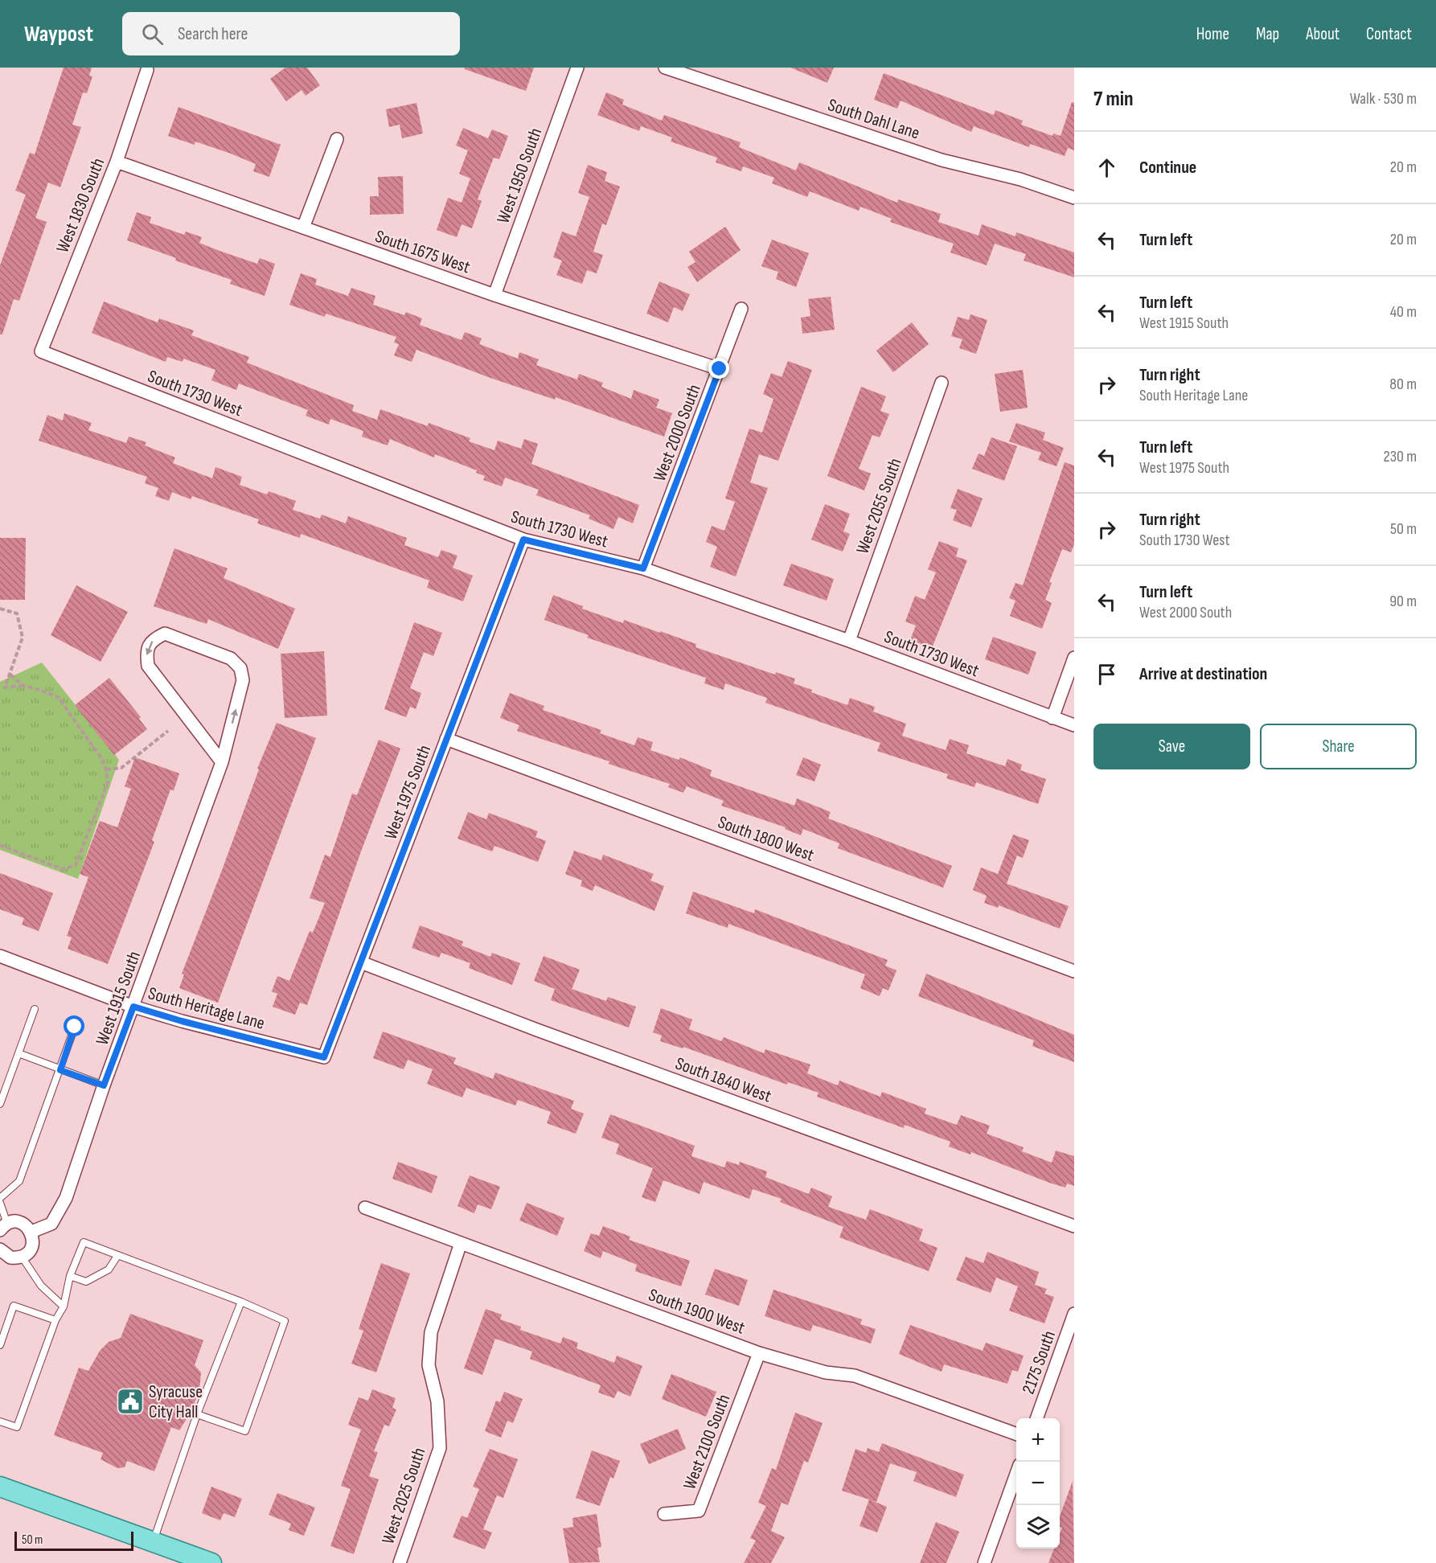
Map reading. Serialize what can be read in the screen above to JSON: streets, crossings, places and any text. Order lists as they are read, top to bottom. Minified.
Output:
{"streets":{"street":["South Dahl Lane","West 1950 South","West 1830 South","South 1675 West","South 1730 West","West 2000 South","West 2055 South","West 1975 South","South 1800 West","West 1915 South","South Heritage Lane","South 1840 West","South 1900 West","2175 South","West 2100 South","West 2025 South"]},"crossings":[["West 1950 South","South 1675 West"],["West 1830 South","South 1675 West"],["West 1830 South","South 1730 West"],["South 1675 West","West 2000 South"],["South 1730 West","West 2000 South"],["South 1730 West","West 2055 South"],["South 1730 West","West 1975 South"],["West 1975 South","South 1800 West"],["West 1975 South","South Heritage Lane"],["West 1975 South","South 1840 West"],["West 1915 South","South Heritage Lane"],["South 1900 West","West 2100 South"],["South 1900 West","West 2025 South"]],"places":{"public building":["Syracuse City Hall"]},"scale_bar":"50 m","page":{"header":"Waypost","search":"Search here","nav":["Home","Map","About","Contact"],"heading":["7 min","Walk · 530 m"],"list":[["Continue","20 m"],["Turn left","20 m"],["Turn left","West 1915 South","40 m"],["Turn right","South Heritage Lane","80 m"],["Turn left","West 1975 South","230 m"],["Turn right","South 1730 West","50 m"],["Turn left","West 2000 South","90 m"],"Arrive at destination"],"buttons":["Save","Share"],"map_buttons":["+","−"],"scale":"50 m"}}
